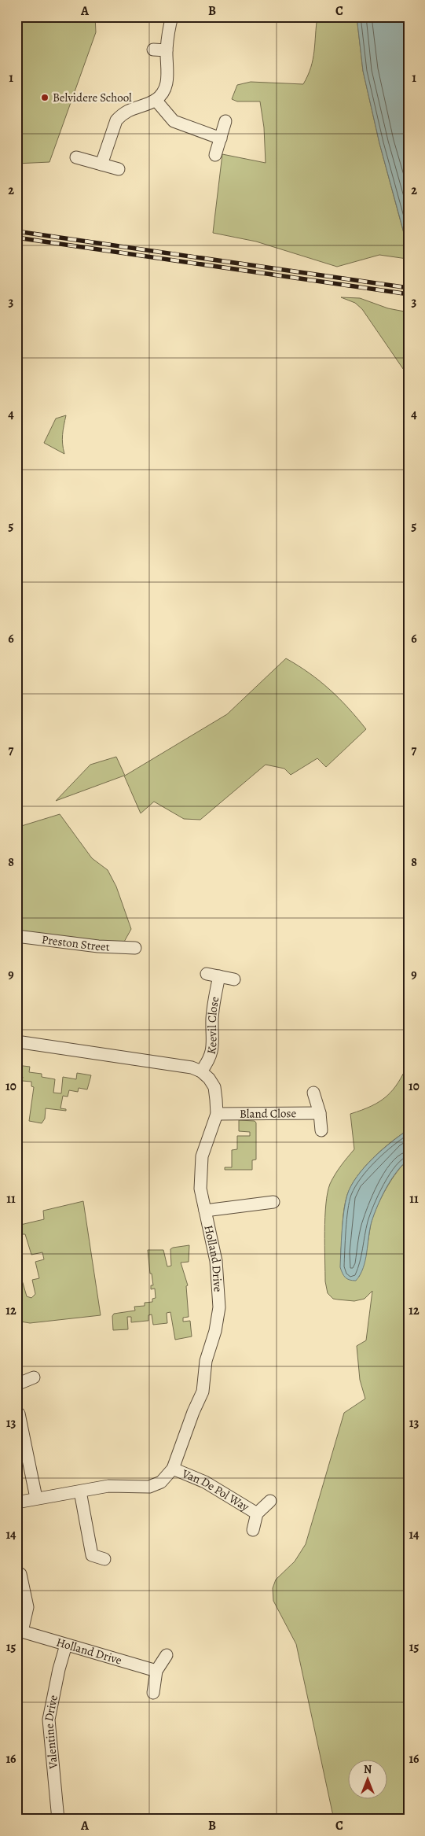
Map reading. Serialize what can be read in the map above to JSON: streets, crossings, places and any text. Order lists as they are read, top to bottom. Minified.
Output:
{"streets":{"street":["Preston Street","Keevil Close","Bland Close","Holland Drive","Van De Pol Way","Valentine Drive"]},"crossings":[["Keevil Close","Holland Drive"],["Bland Close","Holland Drive"],["Holland Drive","Van De Pol Way"],["Holland Drive","Valentine Drive"]],"places":["Belvidere School"],"north":"top","grid":{"columns":["A","B","C"],"rows":["1","2","3","4","5","6","7","8","9","10","11","12","13","14","15","16"]}}
